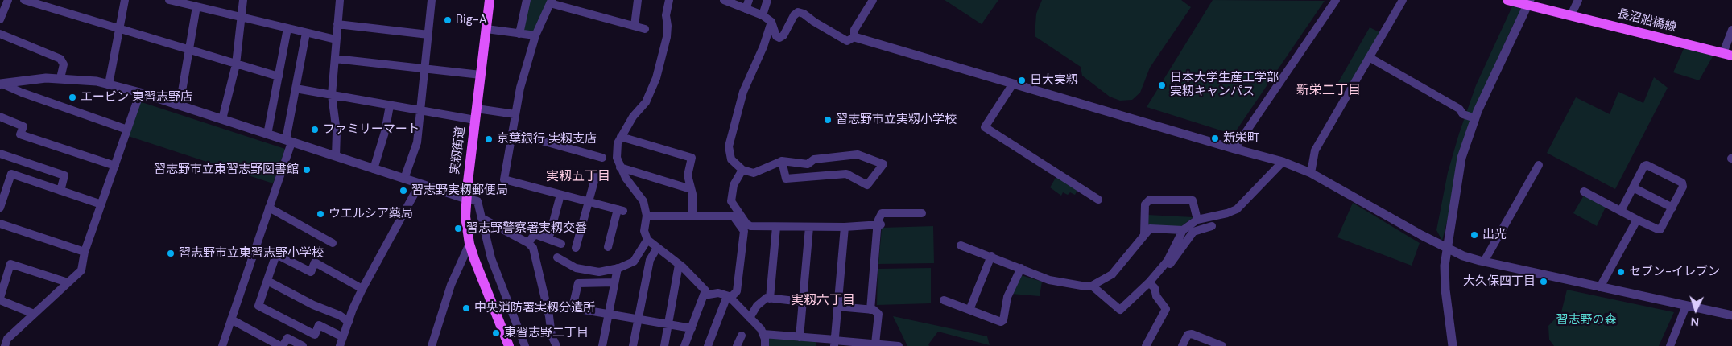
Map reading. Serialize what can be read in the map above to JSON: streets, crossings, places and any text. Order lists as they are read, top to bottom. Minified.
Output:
{"streets":{"main road":["長沼船橋線","実籾街道"]},"districts":["新栄二丁目","実籾五丁目","実籾六丁目"],"parks":["習志野の森"],"places":["Big-A","日大実籾","日本大学生産工学部 実籾キャンパス","エービン 東習志野店","習志野市立実籾小学校","ファミリーマート","新栄町","京葉銀行 実籾支店","習志野市立東習志野図書館","習志野実籾郵便局","ウエルシア薬局","習志野警察署実籾交番","出光","習志野市立東習志野小学校","セブン-イレブン","大久保四丁目","中央消防署実籾分遣所","東習志野二丁目"],"north":"bottom"}
